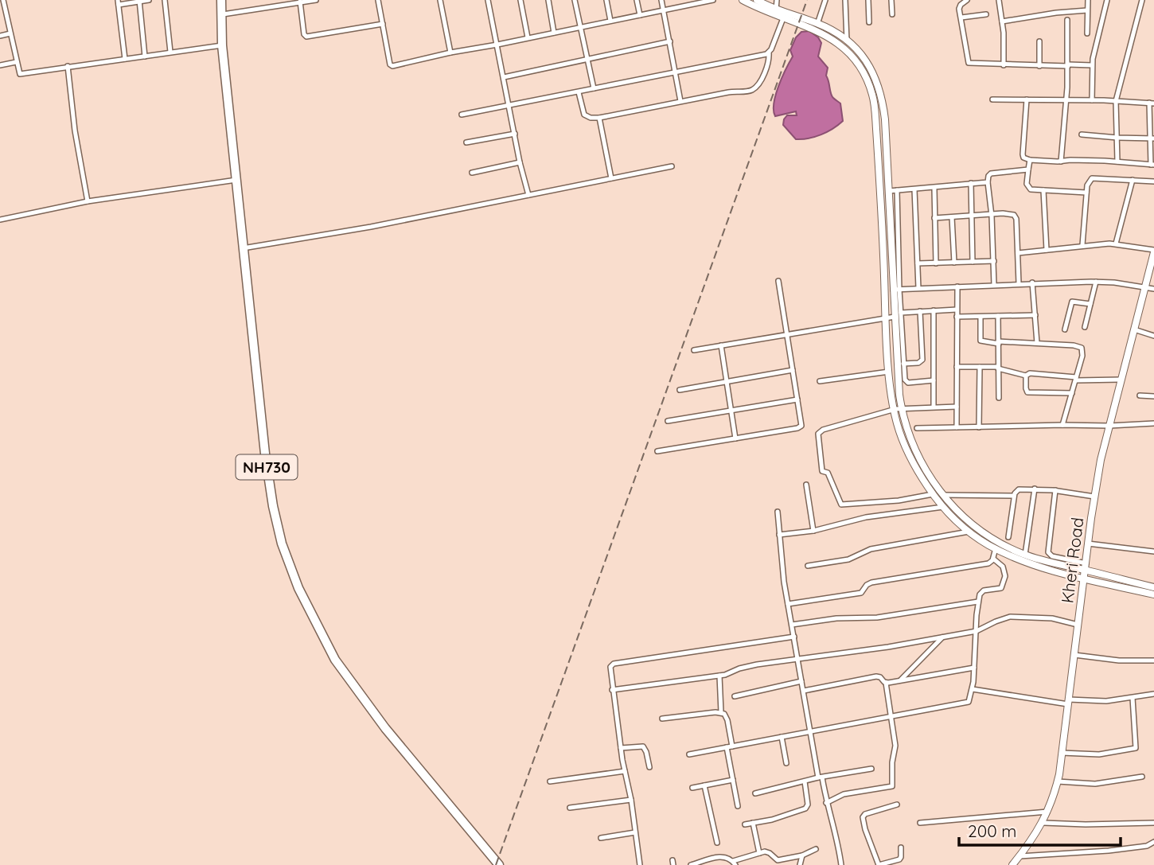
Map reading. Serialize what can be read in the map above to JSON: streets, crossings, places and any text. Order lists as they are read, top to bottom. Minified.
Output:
{"streets":{"highway":["NH730"],"street":["Kheri Road"]},"scale_bar":"200 m"}
